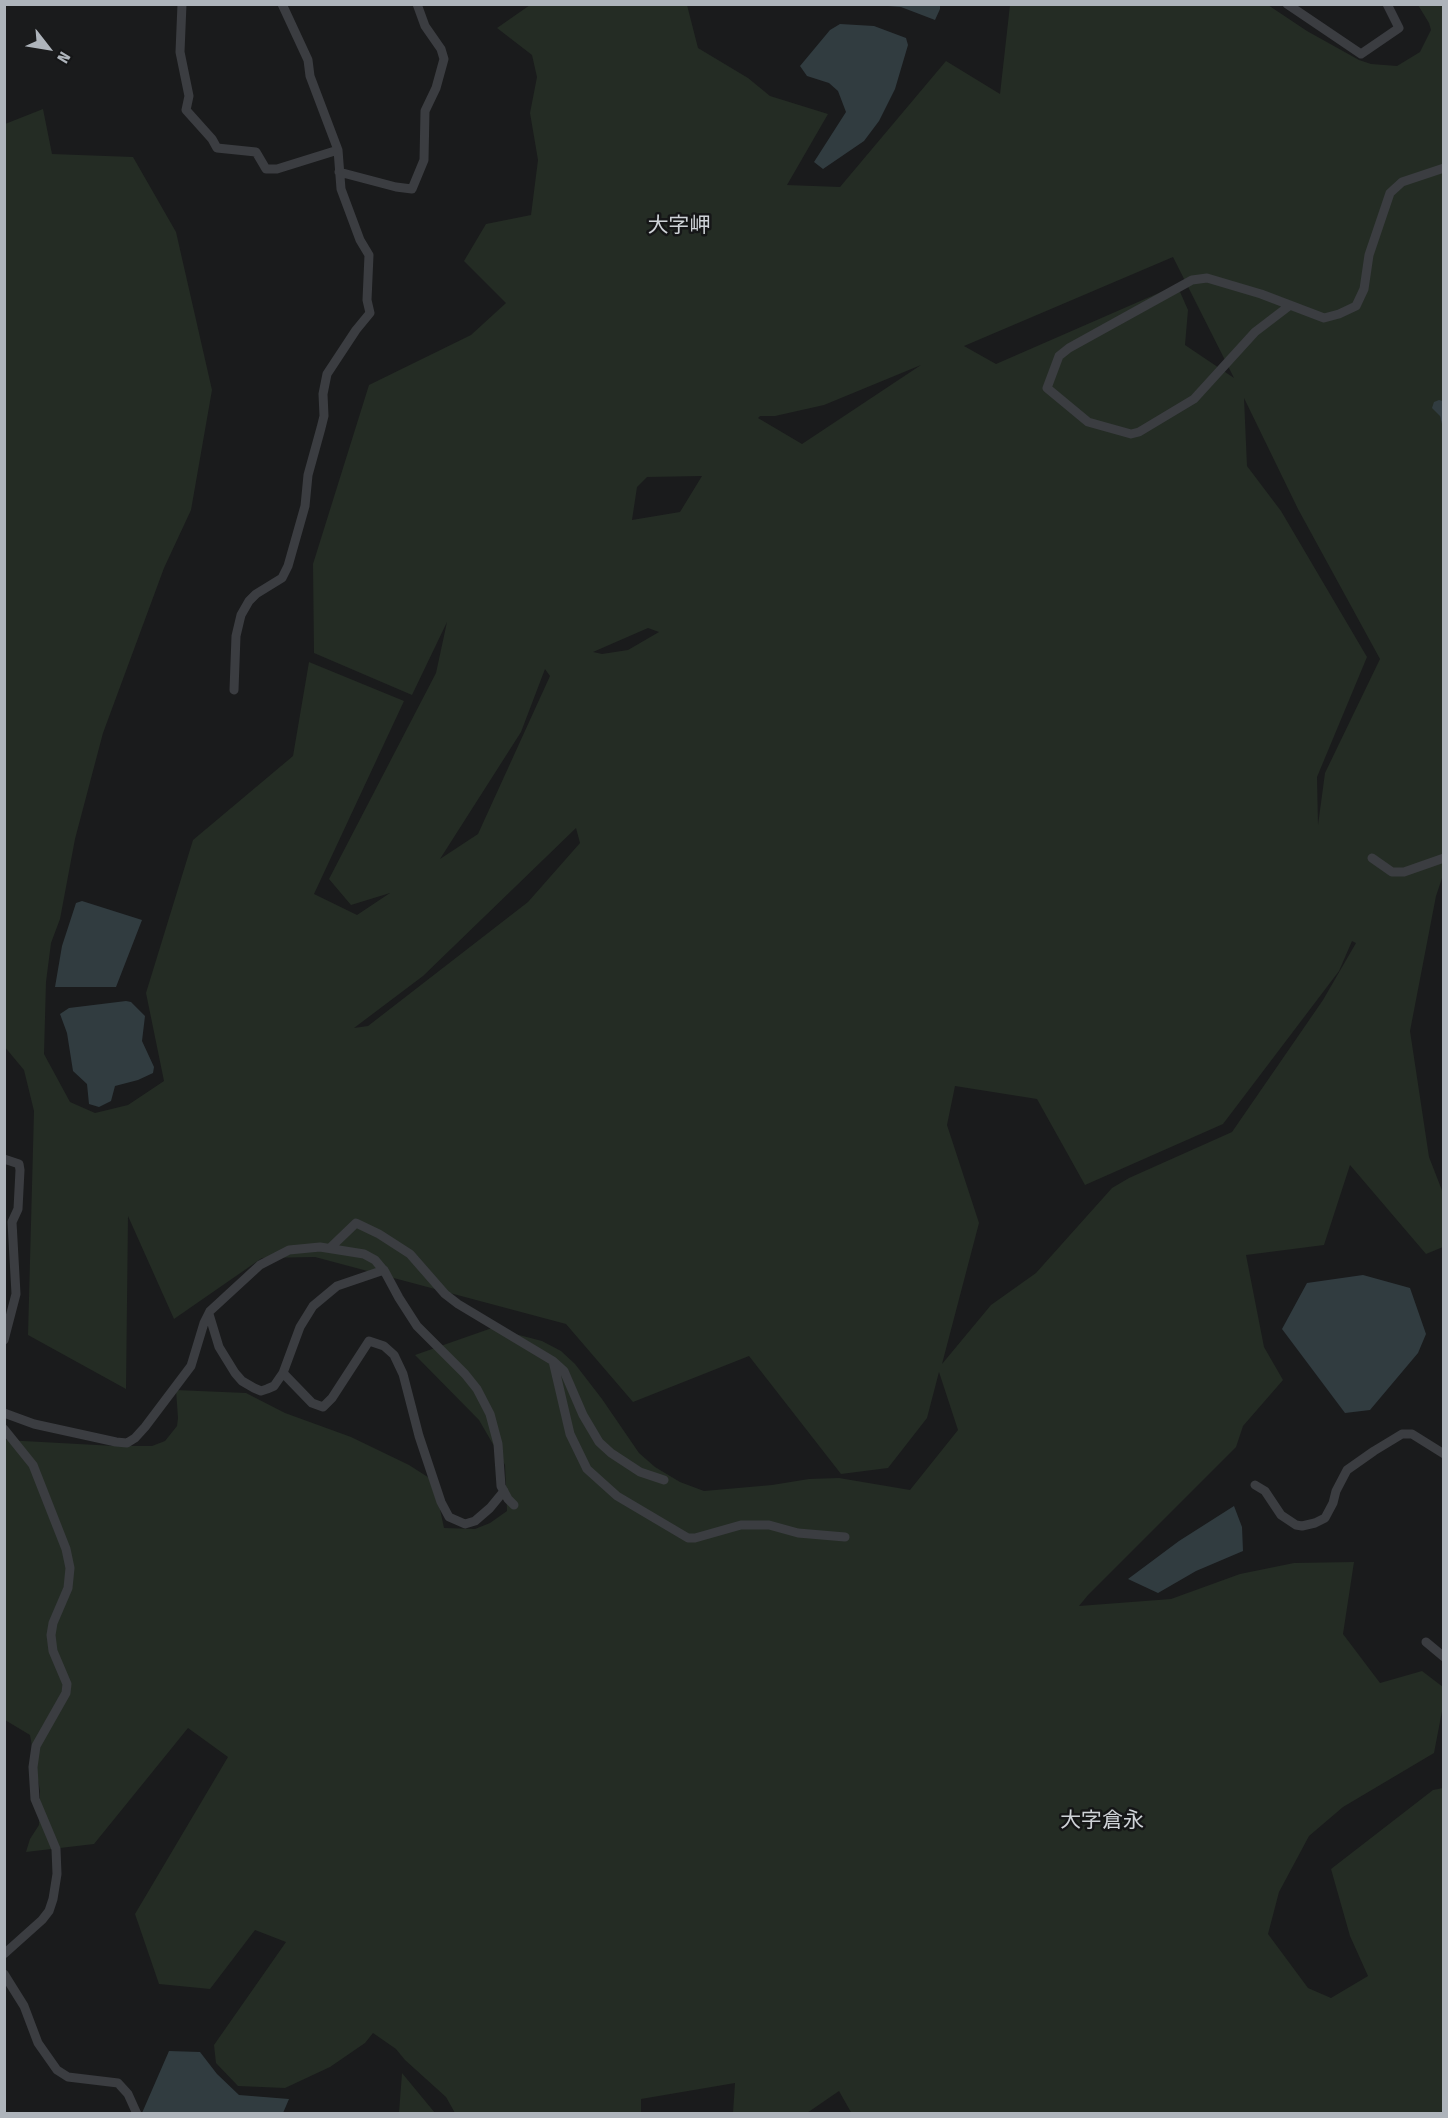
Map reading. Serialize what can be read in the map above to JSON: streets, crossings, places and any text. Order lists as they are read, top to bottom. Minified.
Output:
{"districts":["大字岬","大字倉永"],"north":"bottom right"}
